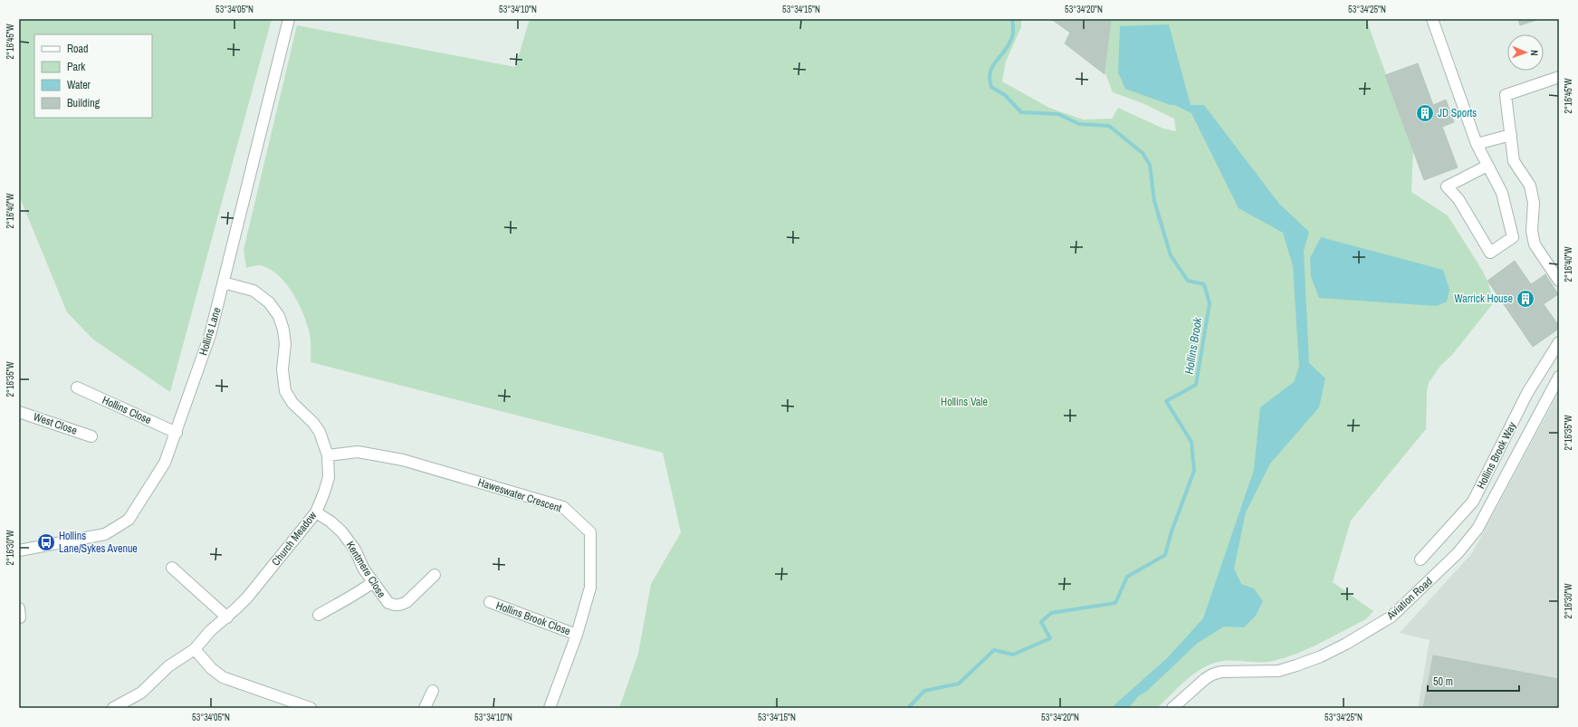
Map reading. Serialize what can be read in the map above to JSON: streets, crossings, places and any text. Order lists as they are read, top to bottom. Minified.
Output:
{"streets":{"street":["Hollins Lane","Hollins Close","West Close","Hollins Brook Way","Haweswater Crescent","Church Meadow","Kentmere Close","Aviation Road","Hollins Brook Close"]},"crossings":[["Hollins Lane","Hollins Close"],["Hollins Lane","Church Meadow"],["Haweswater Crescent","Church Meadow"],["Haweswater Crescent","Hollins Brook Close"],["Church Meadow","Kentmere Close"]],"water":["Hollins Brook"],"parks":["Hollins Vale"],"places":{"building":["JD Sports","Warrick House"],"bus stop":["Hollins Lane/Sykes Avenue"]},"legend":["Road","Park","Water","Building"],"scale_bar":"50 m","north":"right","coordinates":["53°34'05\"N","53°34'10\"N","53°34'15\"N","53°34'20\"N","53°34'25\"N","2°16'45\"W","2°16'40\"W","2°16'35\"W","2°16'30\"W"]}
